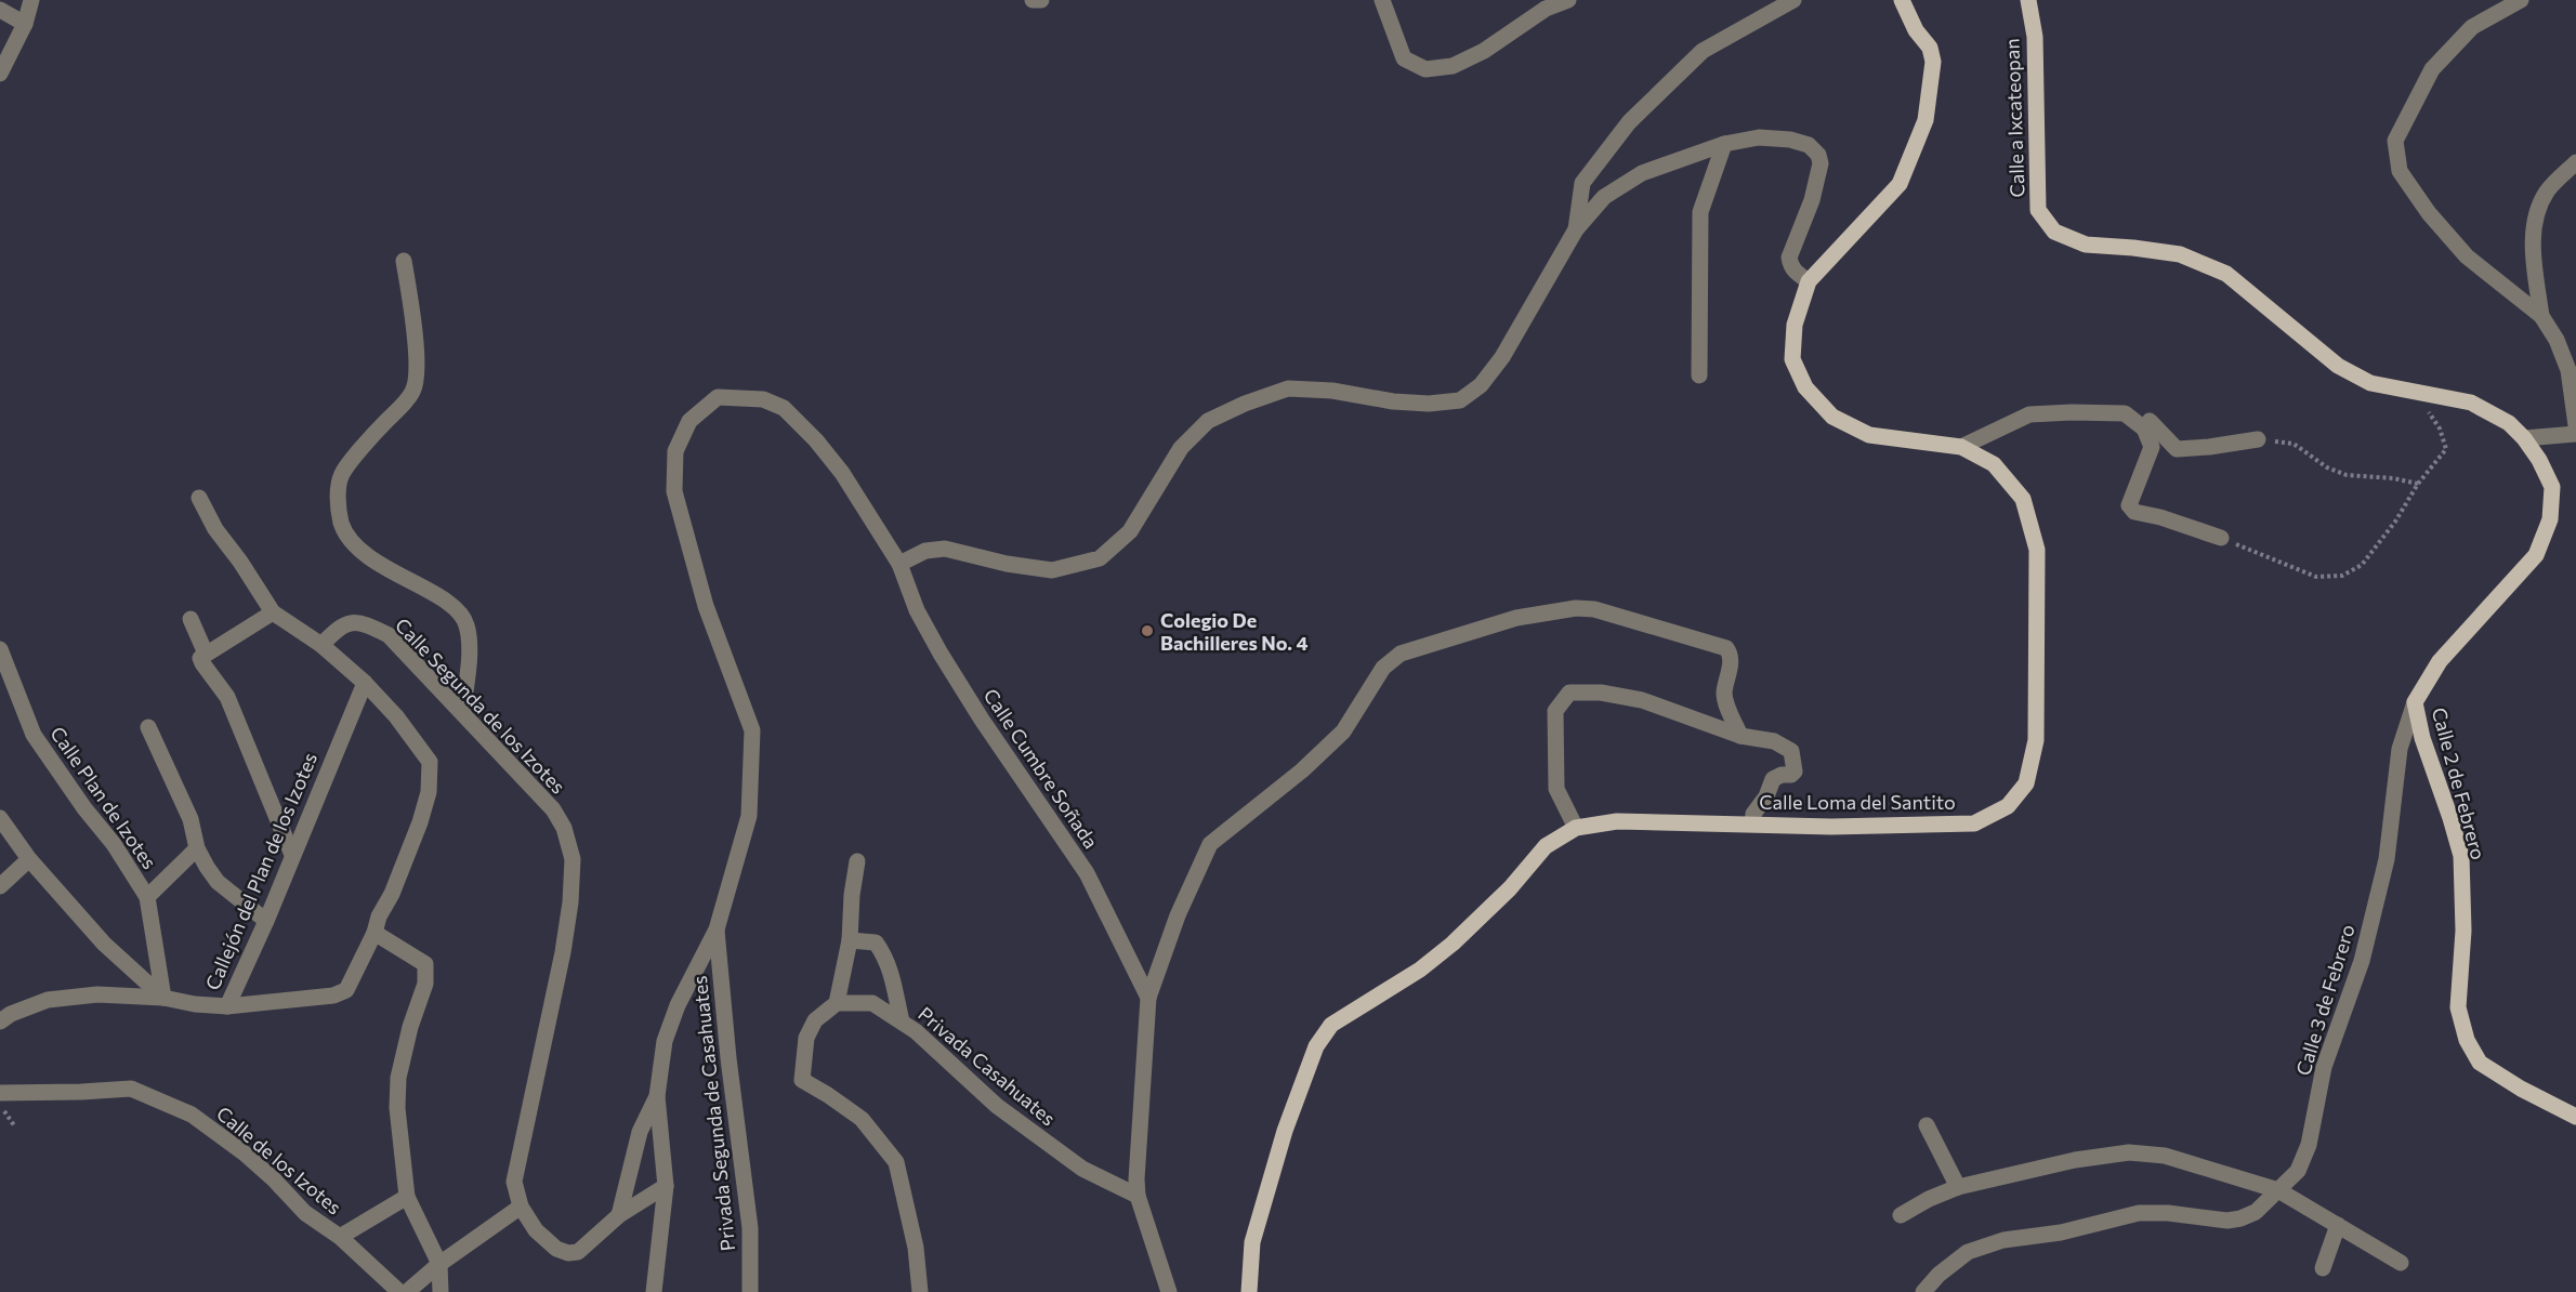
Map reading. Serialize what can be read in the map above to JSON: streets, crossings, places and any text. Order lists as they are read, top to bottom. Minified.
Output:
{"streets":{"main road":["Calle a Ixcateopan","Calle 2 de Febrero","Calle Loma del Santito"],"street":["Calle Segunda de los Izotes","Calle Cumbre Soñada","Calle Plan de Izotes","Callejón del Plan de los Izotes","Calle 3 de Febrero","Privada Casahuates","Privada Segunda de Casahuates","Calle de los Izotes"]},"crossings":[["Calle a Ixcateopan","Calle 2 de Febrero"],["Calle 2 de Febrero","Calle 3 de Febrero"]],"places":["Colegio De Bachilleres No. 4"]}
